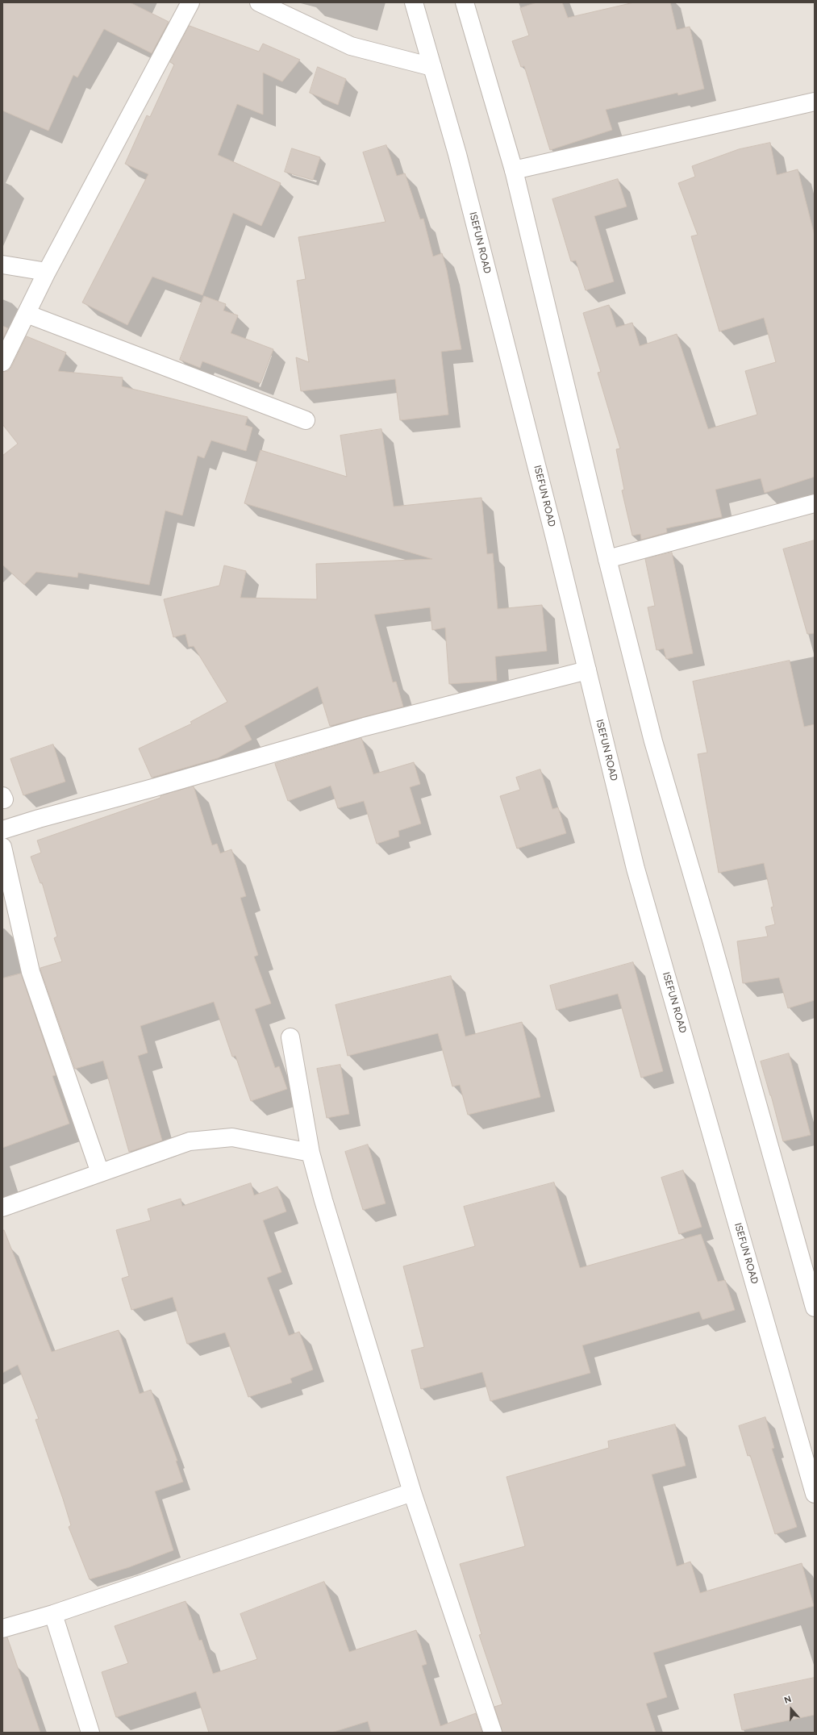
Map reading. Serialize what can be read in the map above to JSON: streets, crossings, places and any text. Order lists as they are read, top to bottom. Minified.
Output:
{"streets":{"street":["ISEFUN ROAD"]},"north":"top"}
